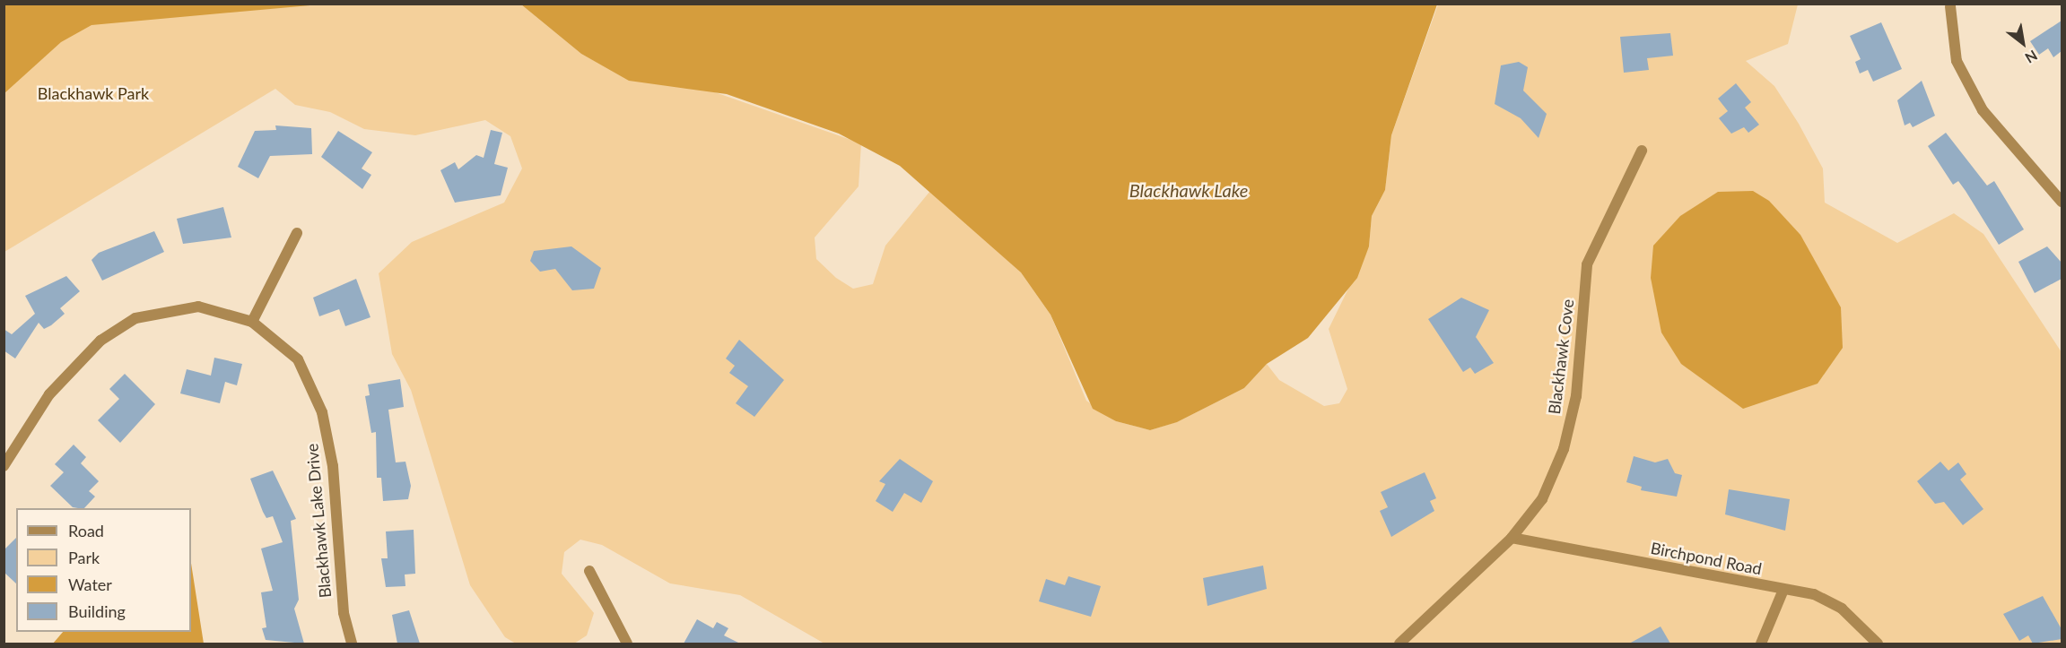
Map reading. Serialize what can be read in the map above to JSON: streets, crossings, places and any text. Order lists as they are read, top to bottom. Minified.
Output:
{"streets":{"street":["Blackhawk Cove","Blackhawk Lake Drive","Birchpond Road"]},"crossings":[["Blackhawk Cove","Birchpond Road"]],"water":["Blackhawk Lake"],"parks":["Blackhawk Park"],"legend":["Road","Park","Water","Building"],"north":"bottom right"}
